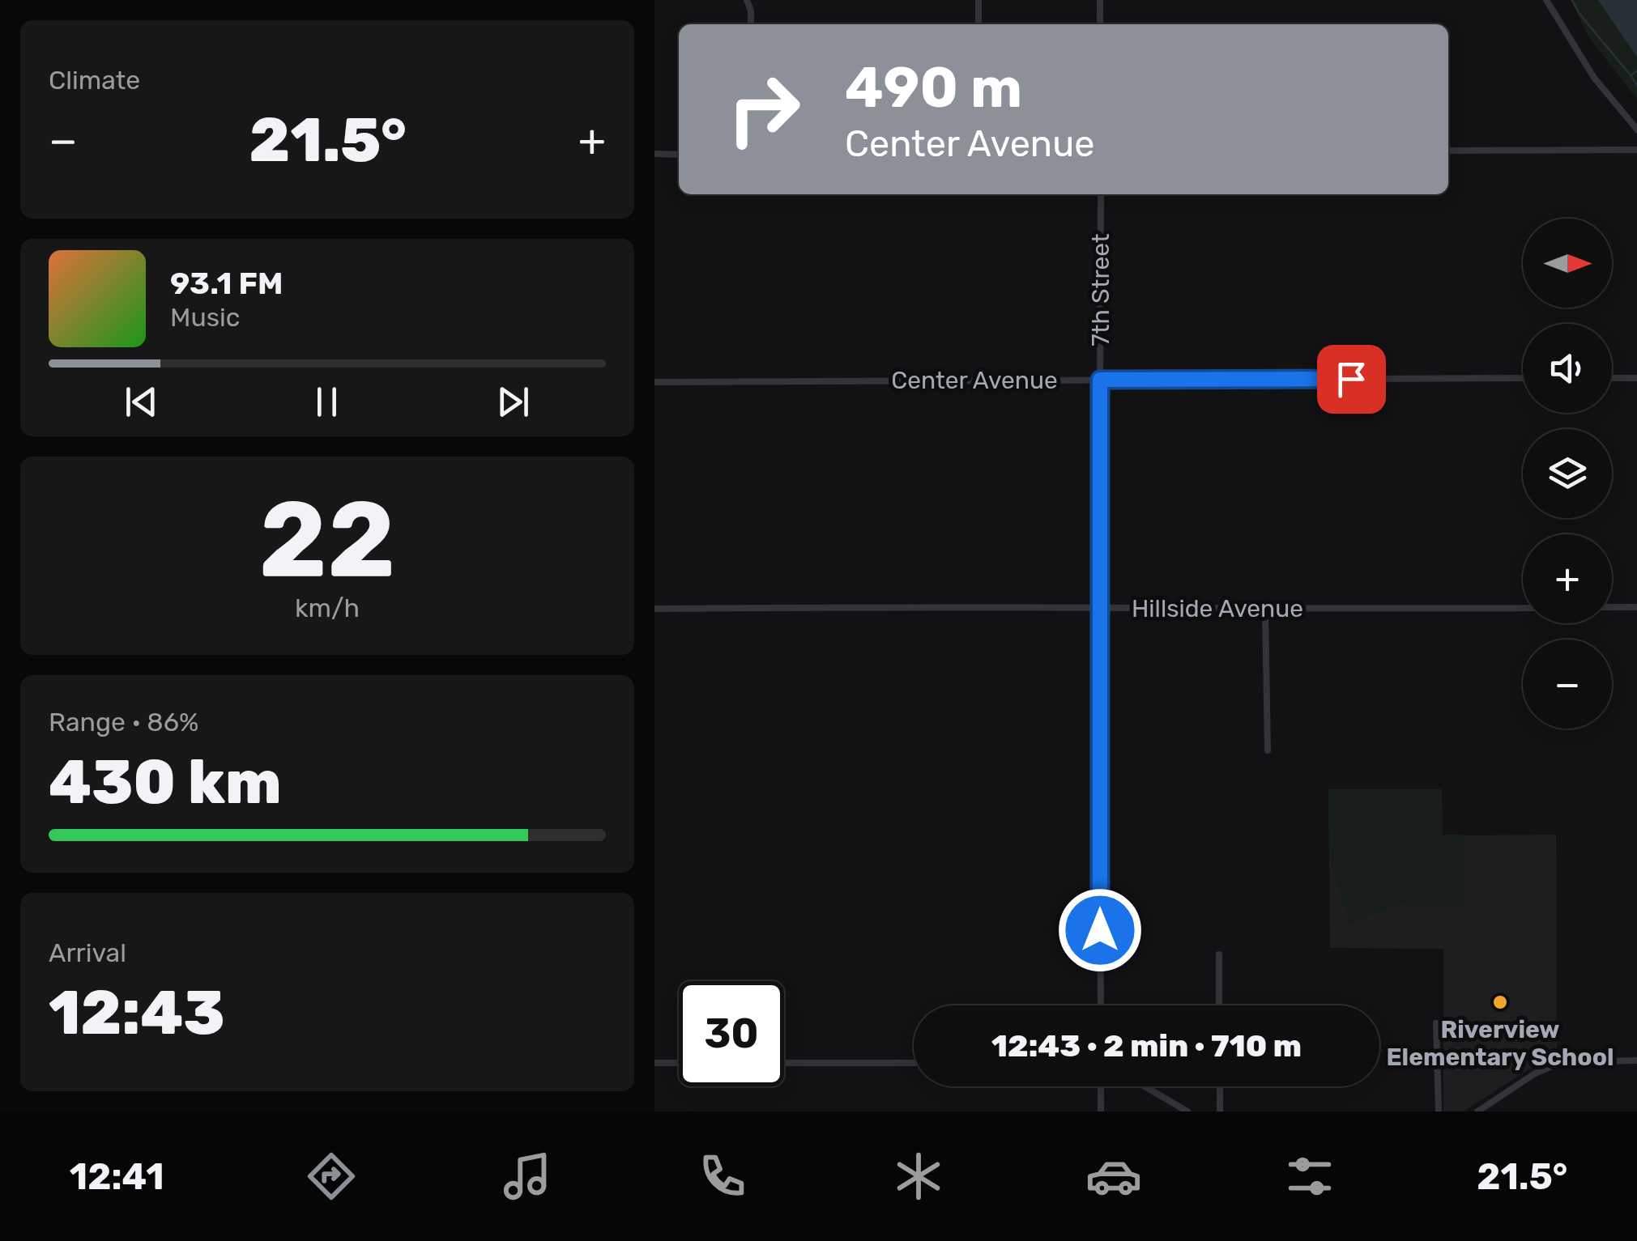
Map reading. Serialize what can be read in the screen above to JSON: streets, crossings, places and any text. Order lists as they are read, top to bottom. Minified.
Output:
{"streets":{"street":["7th Street","Center Avenue","Hillside Avenue"]},"crossings":[["7th Street","Center Avenue"],["7th Street","Hillside Avenue"]],"places":["Riverview Elementary School"],"north":"right","page":{"tile":["Climate",["22","km/h"],["Range · 86%","430 km"],["Arrival","12:43"]],"turn":["490 m","Center Avenue"],"heat":["−","21.5°","+"],"map_buttons":["+","−"],"song":["93.1 FM","Music"],"limit":"30","trip":"12:43 · 2 min · 710 m","tabs":["12:41","21.5°"]}}
